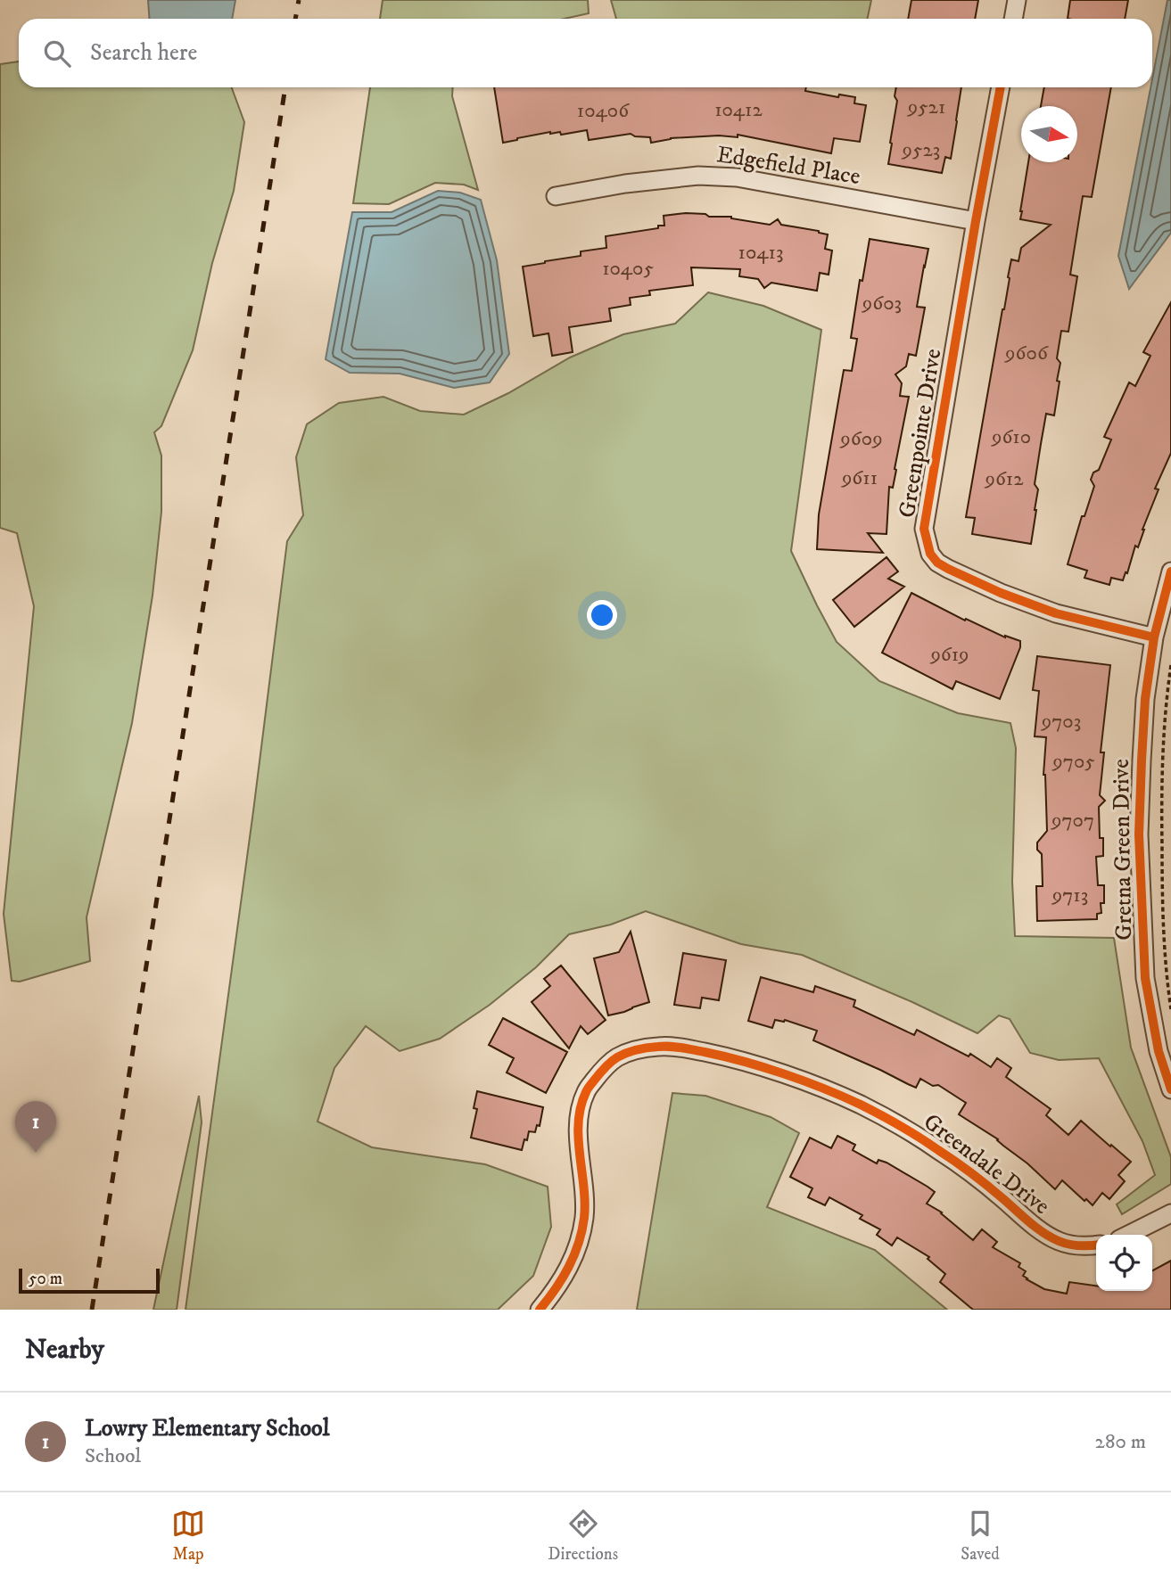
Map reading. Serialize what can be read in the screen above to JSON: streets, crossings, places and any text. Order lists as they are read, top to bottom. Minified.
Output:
{"streets":{"street":["Edgefield Place","Greenpointe Drive","Gretna Green Drive","Greendale Drive"]},"crossings":[["Edgefield Place","Greenpointe Drive"],["Greenpointe Drive","Gretna Green Drive"]],"house_numbers":["9521","10412","10406","9523","10413","10405","9603","9606","9610","9609","9611","9612","9619","9703","9705","9707","9713"],"scale_bar":"50 m","north":"right","page":{"search":"Search here","pins":"1","scale":"50 m","heading":"Nearby","list":[{"mark":"1","name":"Lowry Elementary School","note":"School","value":"280 m"}],"nav":["Map","Directions","Saved"]}}
